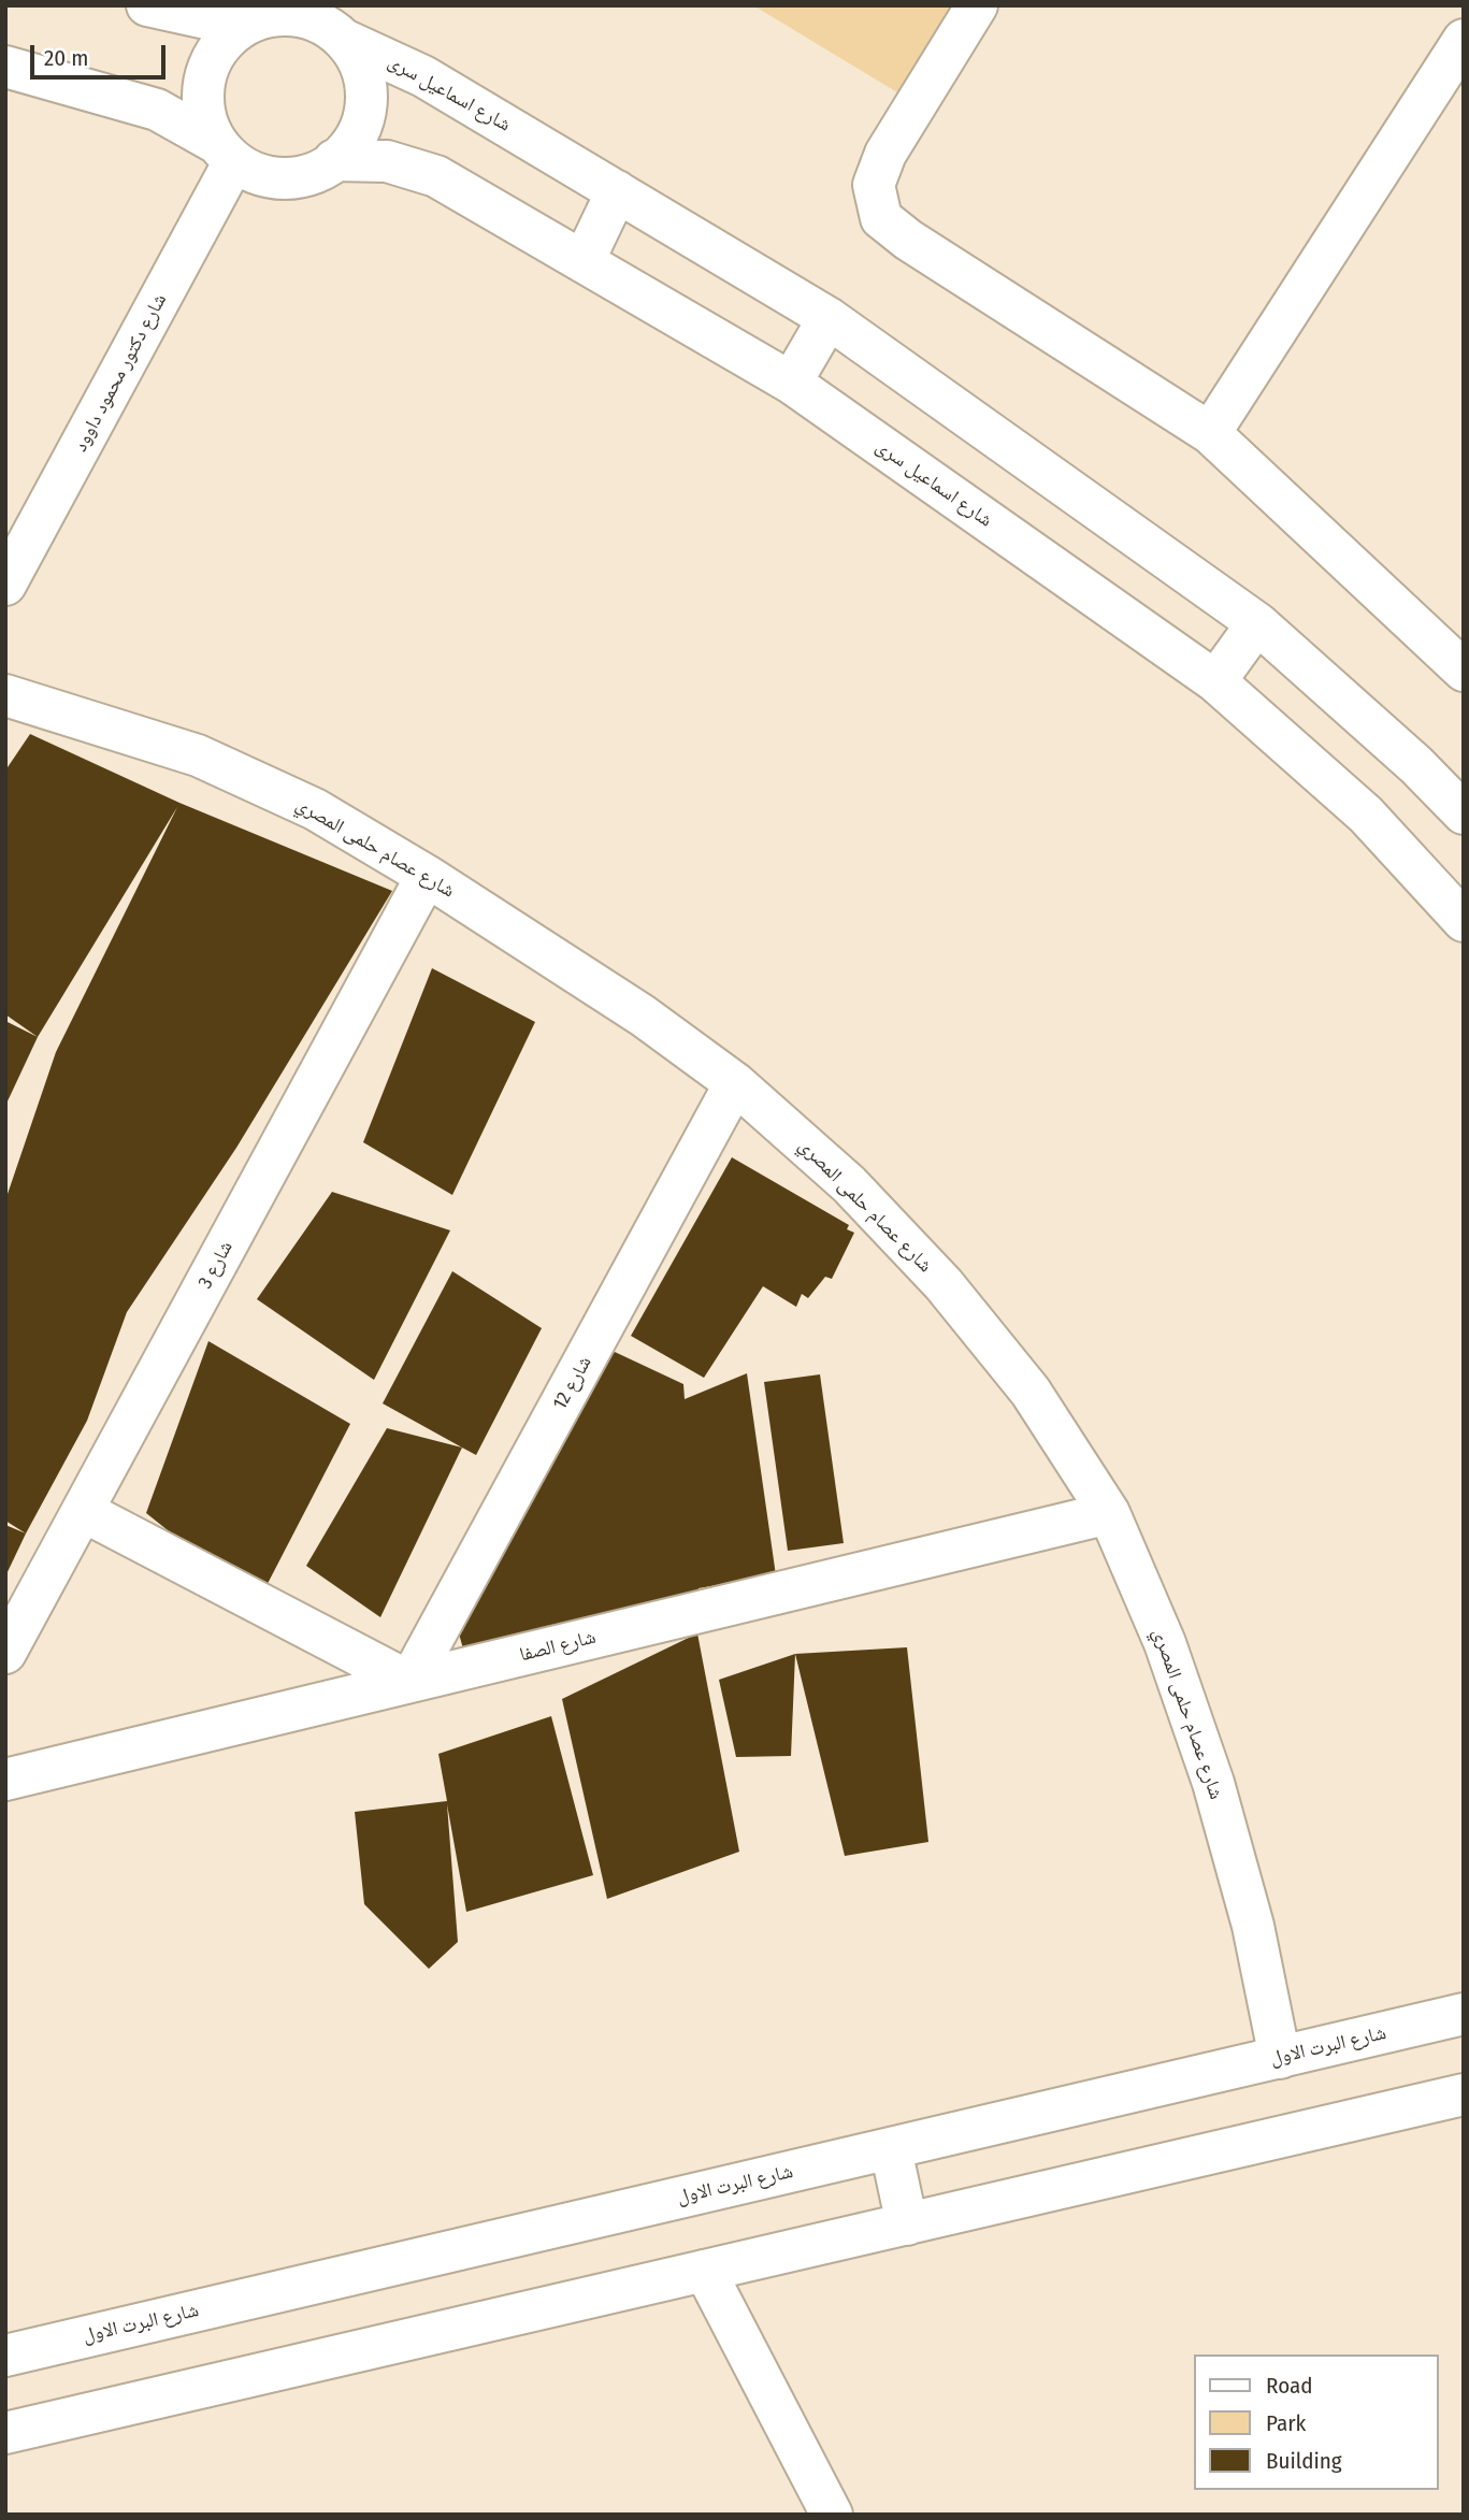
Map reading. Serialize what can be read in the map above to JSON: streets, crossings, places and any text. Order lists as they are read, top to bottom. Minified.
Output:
{"streets":{"street":["شارع اسماعيل سرى","شارع دكتور محمود داوود","شارع عصام حلمى المصري","شارع 3","شارع 12","شارع الصفا","شارع البرت الاول"]},"crossings":[["شارع اسماعيل سرى","شارع دكتور محمود داوود"],["شارع عصام حلمى المصري","شارع 3"],["شارع عصام حلمى المصري","شارع 12"],["شارع عصام حلمى المصري","شارع الصفا"],["شارع عصام حلمى المصري","شارع البرت الاول"],["شارع 12","شارع الصفا"]],"legend":["Road","Park","Building"],"scale_bar":"20 m"}
